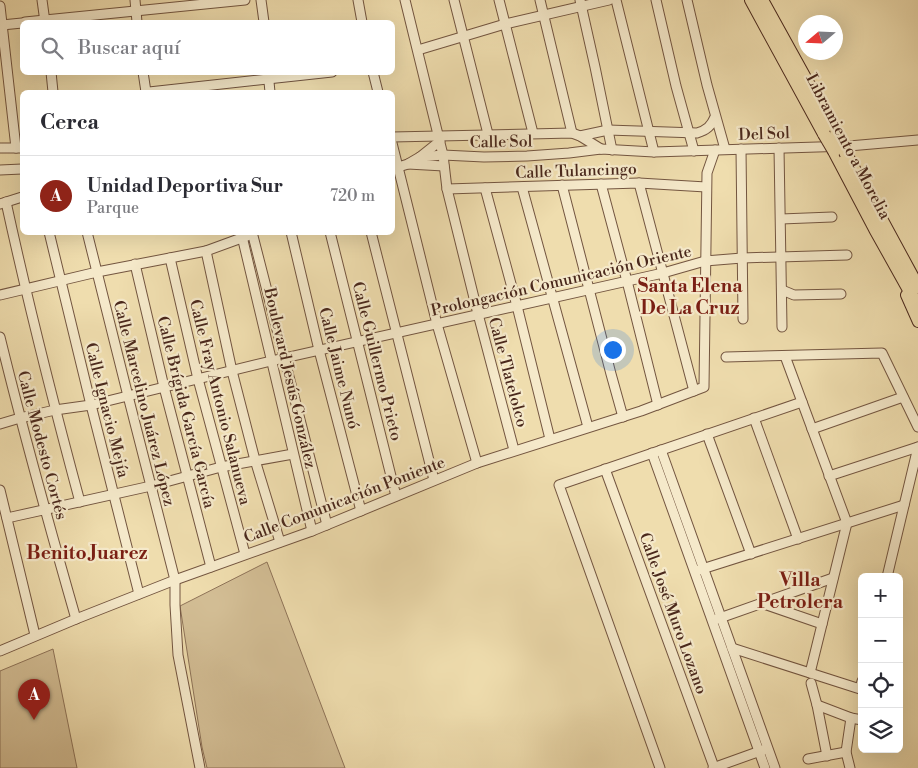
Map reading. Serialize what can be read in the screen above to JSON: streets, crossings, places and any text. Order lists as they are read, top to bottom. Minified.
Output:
{"streets":{"highway":["Libramiento a Morelia"],"street":["Del Sol","Calle Sol","Calle Tulancingo","Prolongación Comunicación Oriente","Calle Guillermo Prieto","Calle Jaime Nunó","Calle Tlatelolco","Boulevard Jesús González","Calle Fray Antonio Salanueva","Calle Marcelino Juárez López","Calle Ignacio Mejía","Calle Brígida García García","Calle Modesto Cortés","Calle Comunicación Poniente","Calle José Muro Lozano"]},"crossings":[["Del Sol","Calle Sol"],["Calle Sol","Calle Tlatelolco"],["Calle Tulancingo","Calle Tlatelolco"],["Prolongación Comunicación Oriente","Calle Guillermo Prieto"],["Prolongación Comunicación Oriente","Calle Jaime Nunó"],["Prolongación Comunicación Oriente","Calle Tlatelolco"],["Prolongación Comunicación Oriente","Boulevard Jesús González"],["Prolongación Comunicación Oriente","Calle Fray Antonio Salanueva"],["Prolongación Comunicación Oriente","Calle Marcelino Juárez López"],["Prolongación Comunicación Oriente","Calle Ignacio Mejía"],["Prolongación Comunicación Oriente","Calle Brígida García García"],["Prolongación Comunicación Oriente","Calle Modesto Cortés"],["Prolongación Comunicación Oriente","Calle Comunicación Poniente"],["Calle Guillermo Prieto","Calle Comunicación Poniente"],["Calle Jaime Nunó","Calle Comunicación Poniente"],["Calle Tlatelolco","Calle Comunicación Poniente"],["Boulevard Jesús González","Calle Comunicación Poniente"],["Calle Fray Antonio Salanueva","Calle Comunicación Poniente"],["Calle Marcelino Juárez López","Calle Comunicación Poniente"],["Calle Ignacio Mejía","Calle Comunicación Poniente"],["Calle Brígida García García","Calle Comunicación Poniente"],["Calle Modesto Cortés","Calle Comunicación Poniente"]],"districts":["Santa Elena De La Cruz","Benito Juarez","Villa Petrolera"],"north":"left","page":{"search":"Buscar aquí","heading":"Cerca","list":[{"mark":"A","name":"Unidad Deportiva Sur","note":"Parque","value":"720 m"}],"map_buttons":["+","−"],"pins":"A"}}
